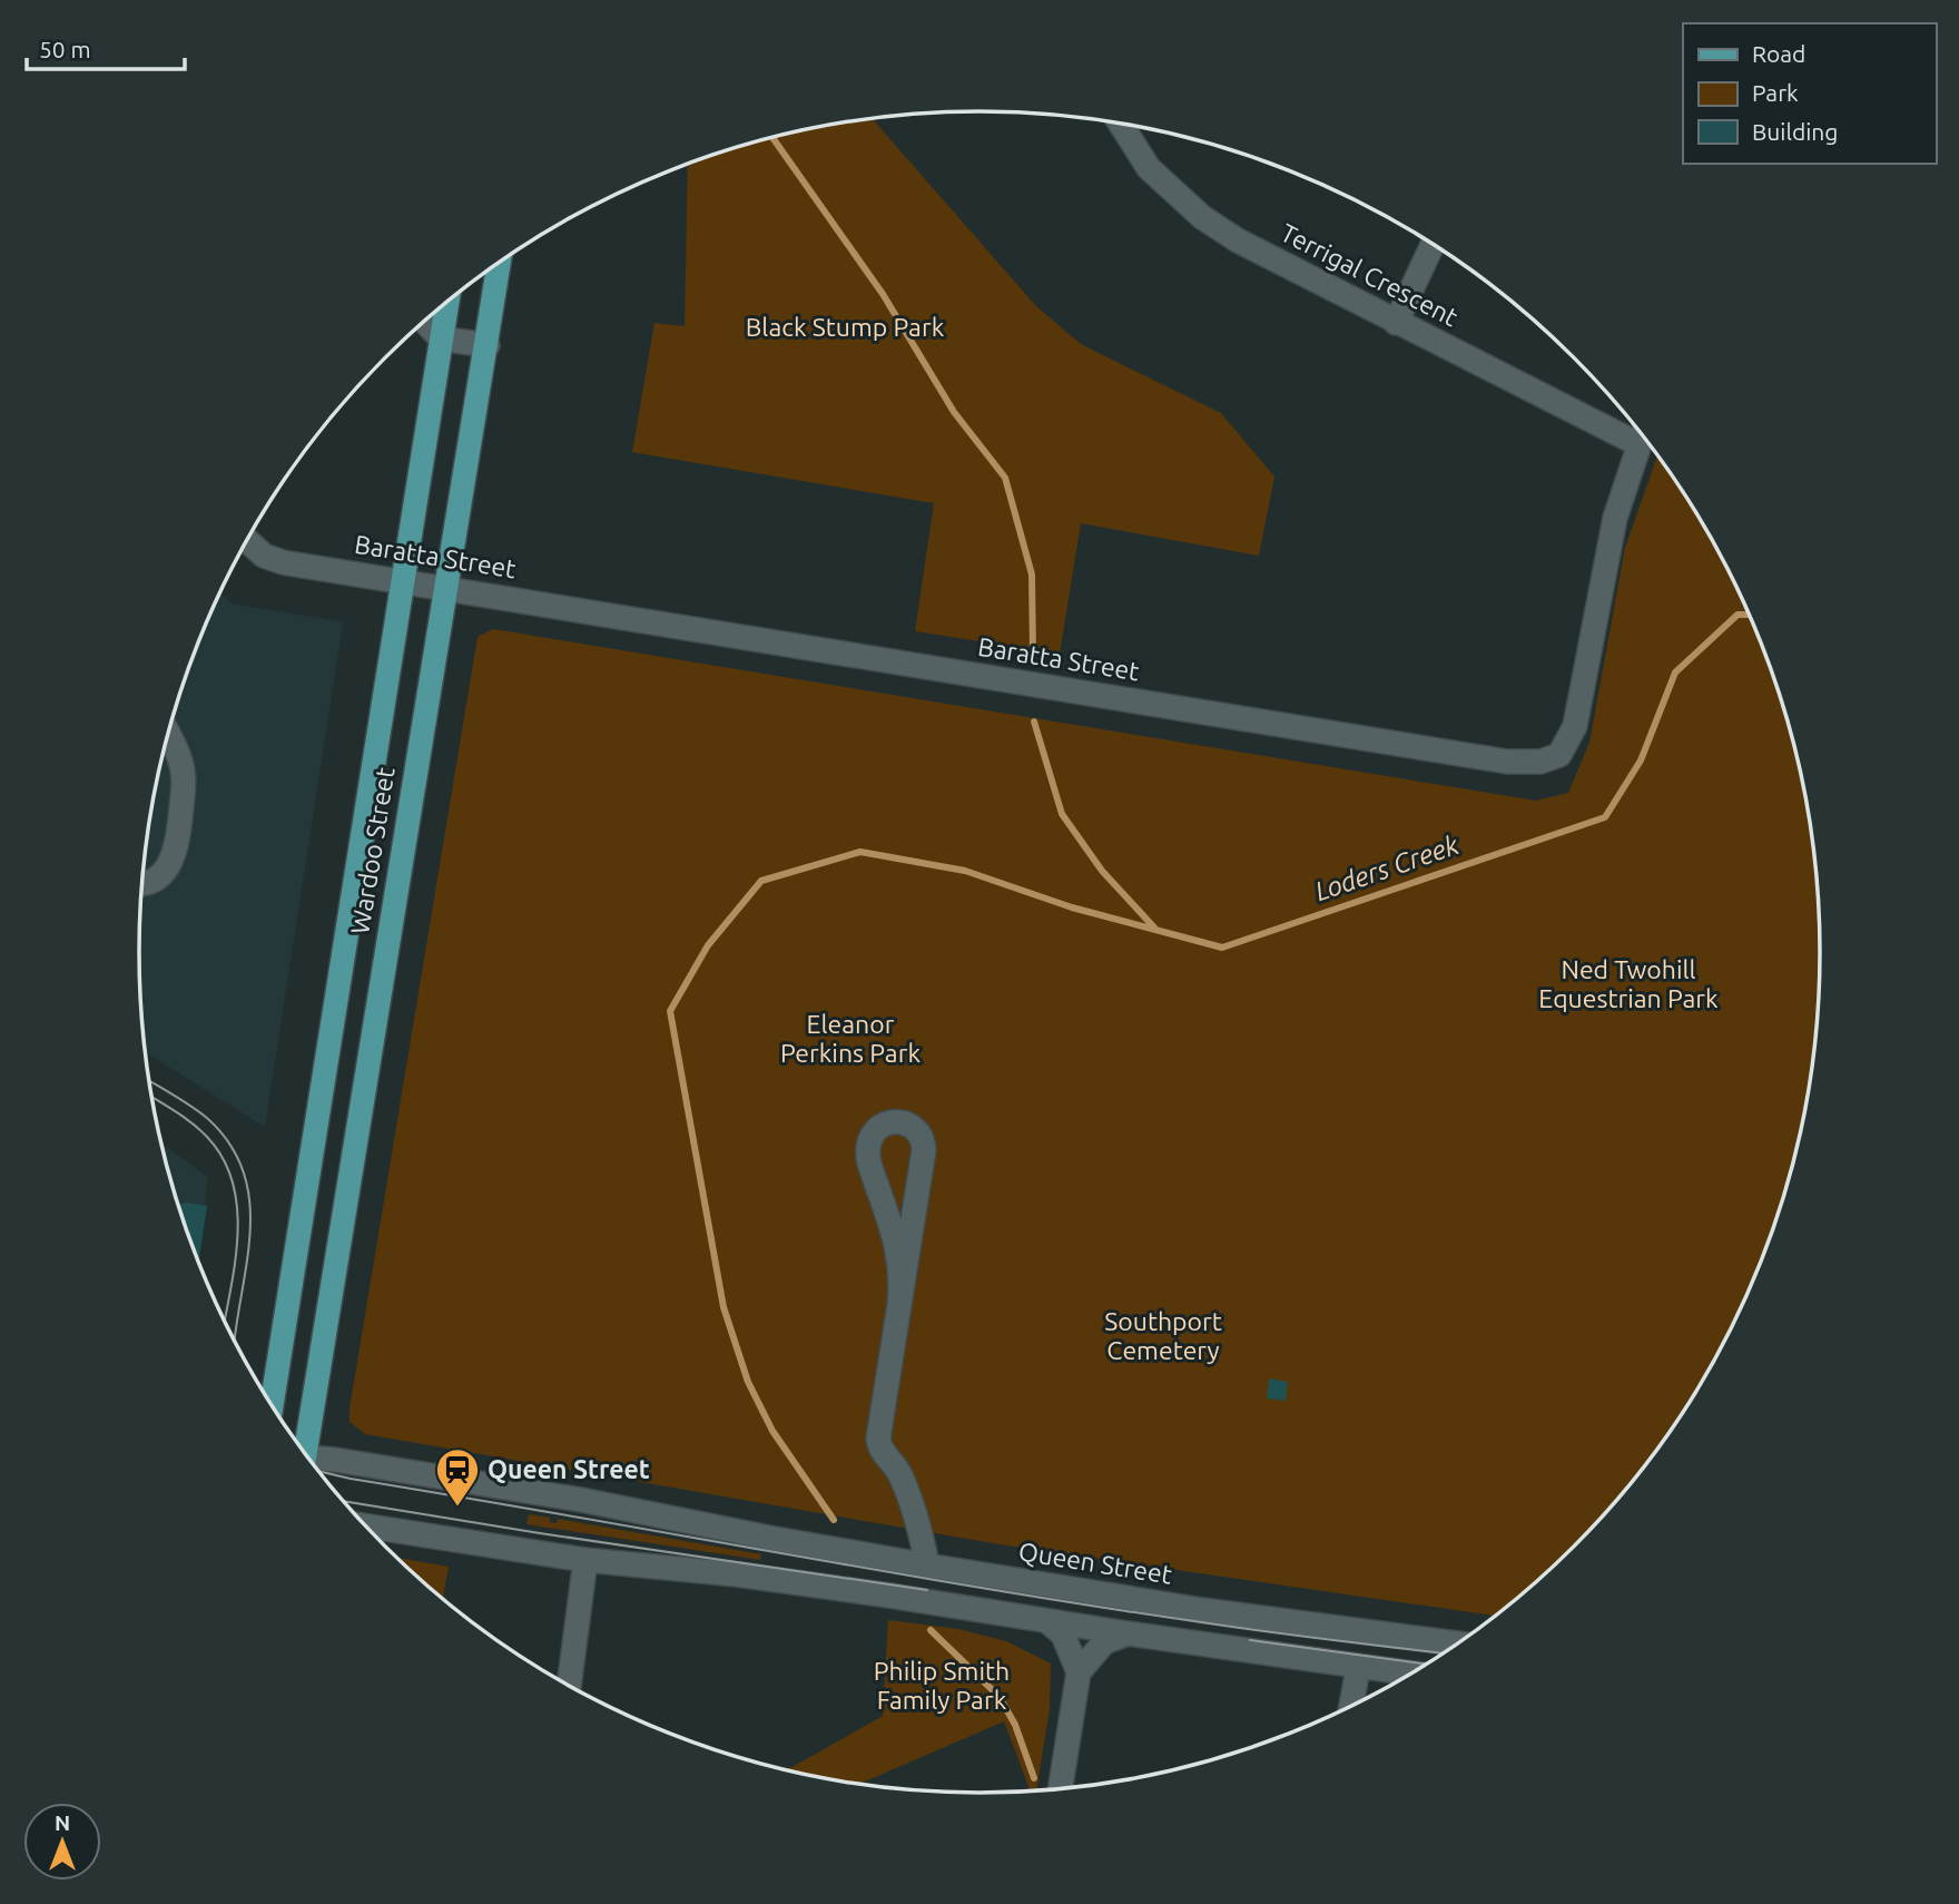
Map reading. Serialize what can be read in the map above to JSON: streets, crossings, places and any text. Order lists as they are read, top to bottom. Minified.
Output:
{"streets":{"main road":["Wardoo Street"],"street":["Terrigal Crescent","Baratta Street","Queen Street"]},"crossings":[["Terrigal Crescent","Baratta Street"],["Baratta Street","Wardoo Street"]],"water":["Loders Creek"],"parks":["Black Stump Park","Ned Twohill Equestrian Park","Eleanor Perkins Park","Southport Cemetery","Philip Smith Family Park"],"places":{"station":["Queen Street"]},"legend":["Road","Park","Building"],"scale_bar":"50 m","north":"top"}
